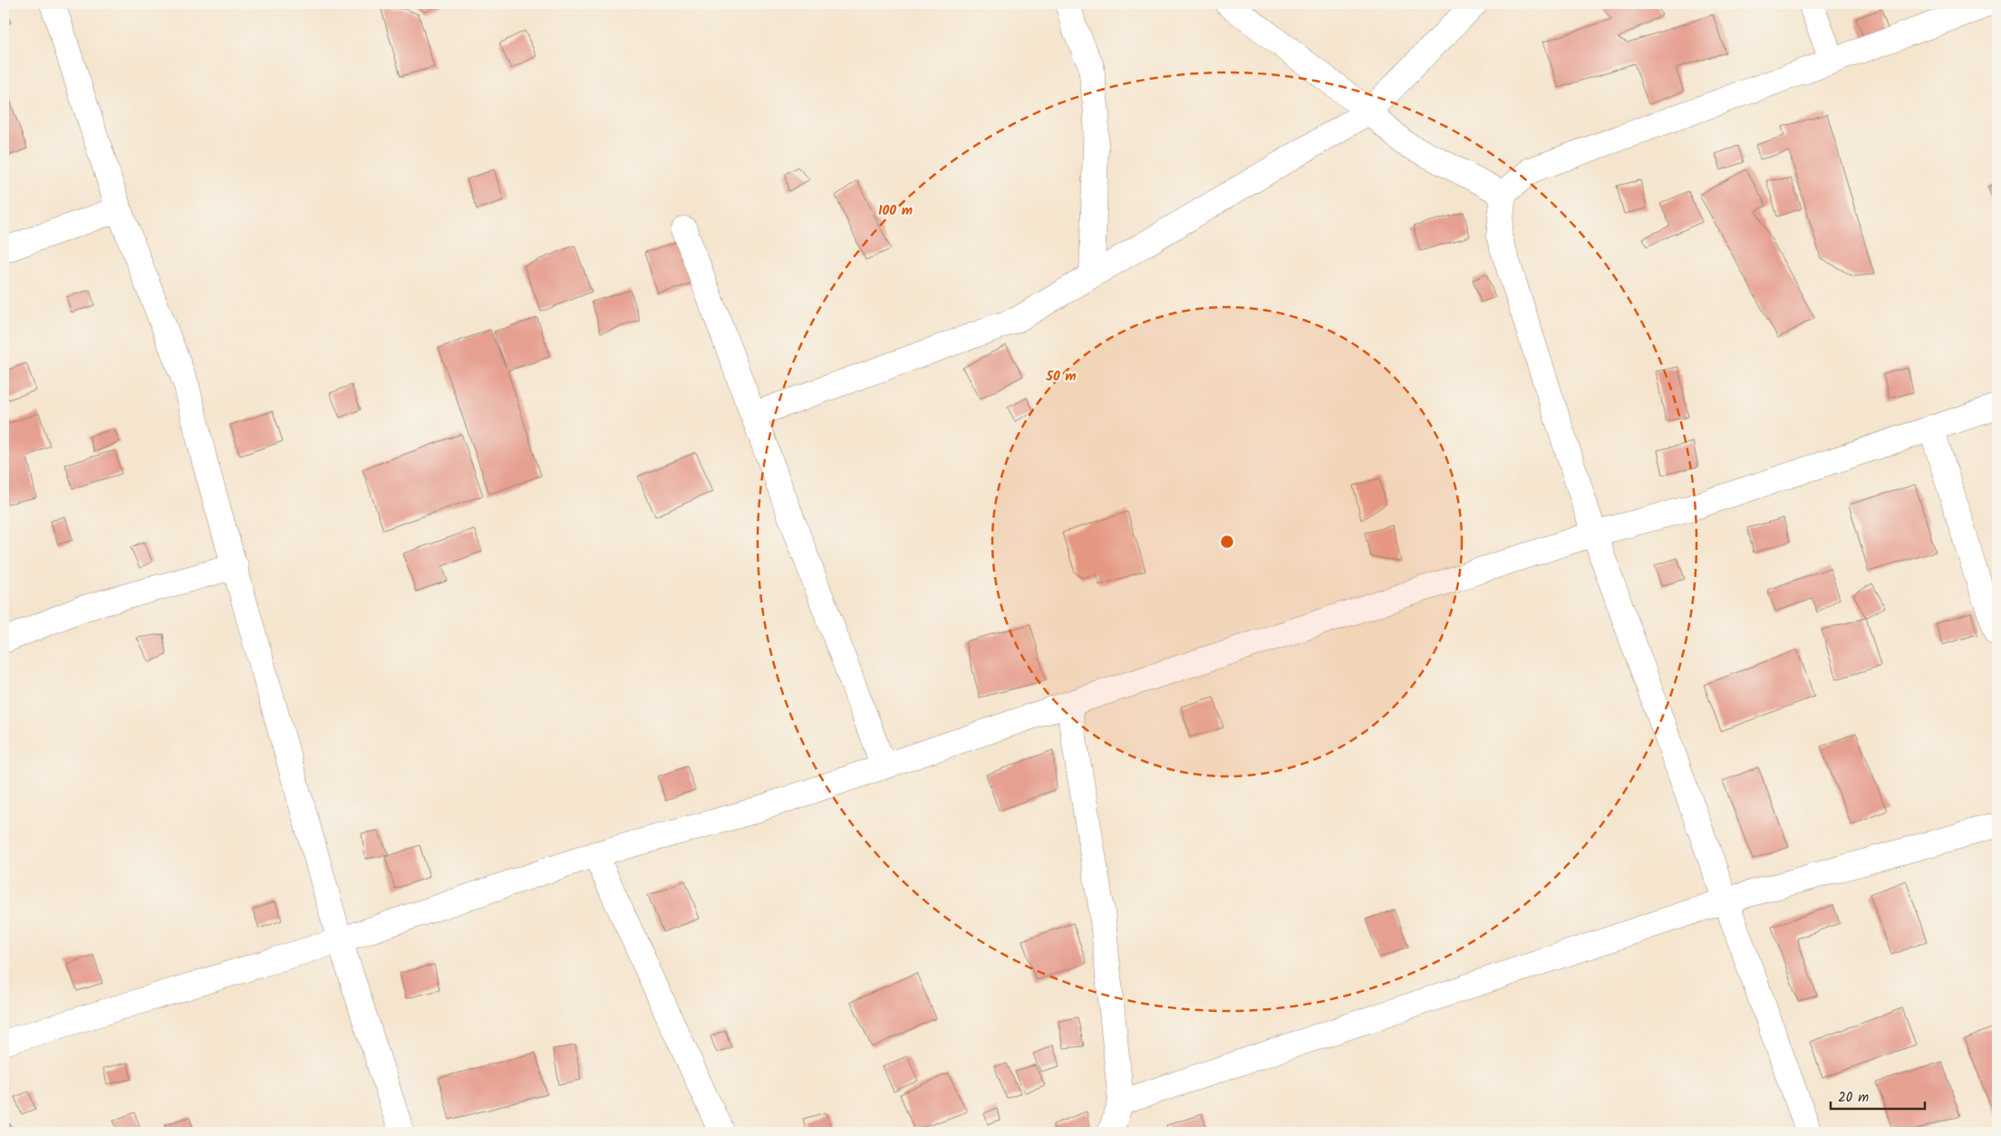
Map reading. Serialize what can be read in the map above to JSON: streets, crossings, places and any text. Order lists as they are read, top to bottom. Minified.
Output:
{"scale_bar":"20 m","rings":["100 m","50 m"]}
